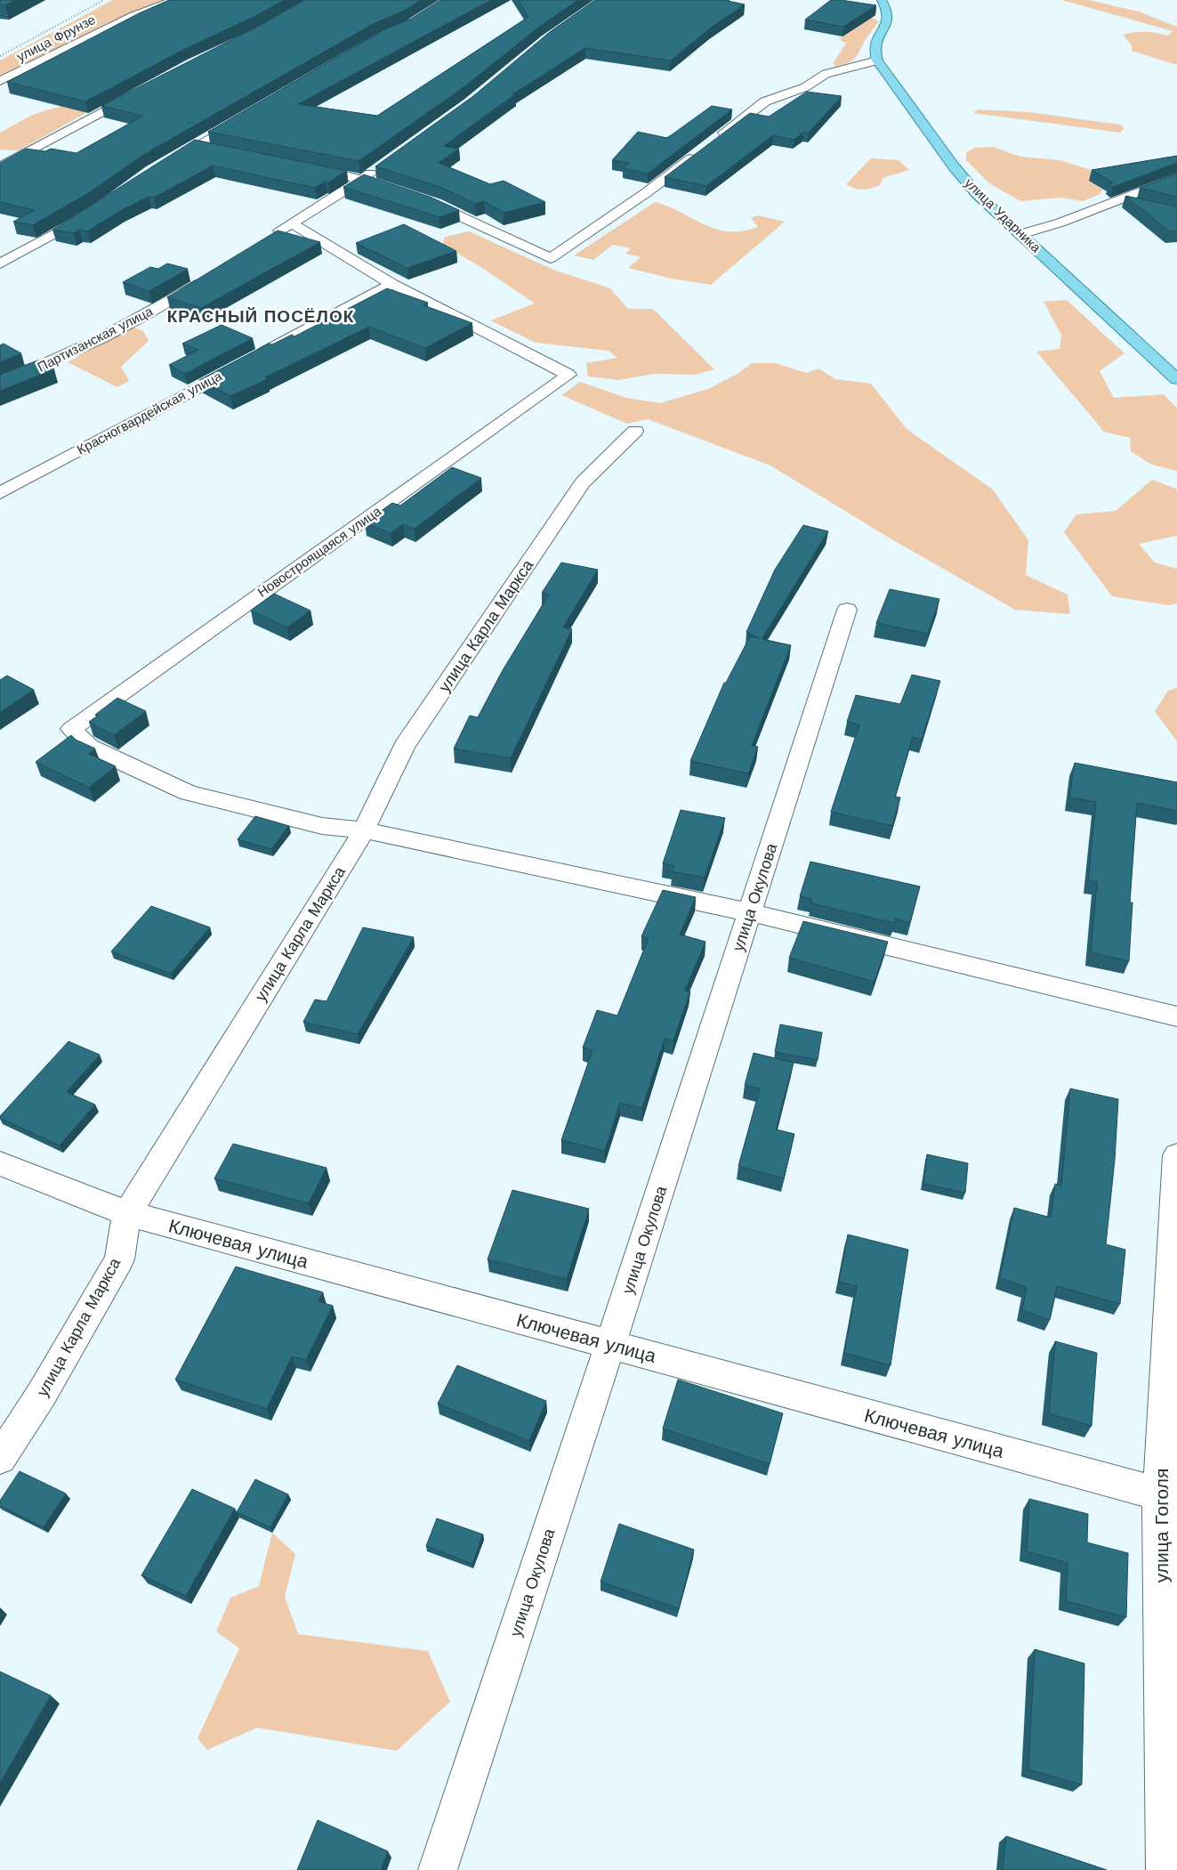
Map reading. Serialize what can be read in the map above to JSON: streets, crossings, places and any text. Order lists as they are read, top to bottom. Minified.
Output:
{"streets":{"main road":["улица Ударника"],"street":["улица Фрунзе","Партизанская улица","Красногвардейская улица","Новостроящаяся улица","улица Карла Маркса","улица Окулова","Ключевая улица","улица Гоголя"]},"crossings":[["Красногвардейская улица","Новостроящаяся улица"],["Новостроящаяся улица","улица Карла Маркса"],["улица Карла Маркса","Ключевая улица"],["улица Окулова","Ключевая улица"],["Ключевая улица","улица Гоголя"]],"districts":["КРАСНЫЙ ПОСЁЛОК"]}
